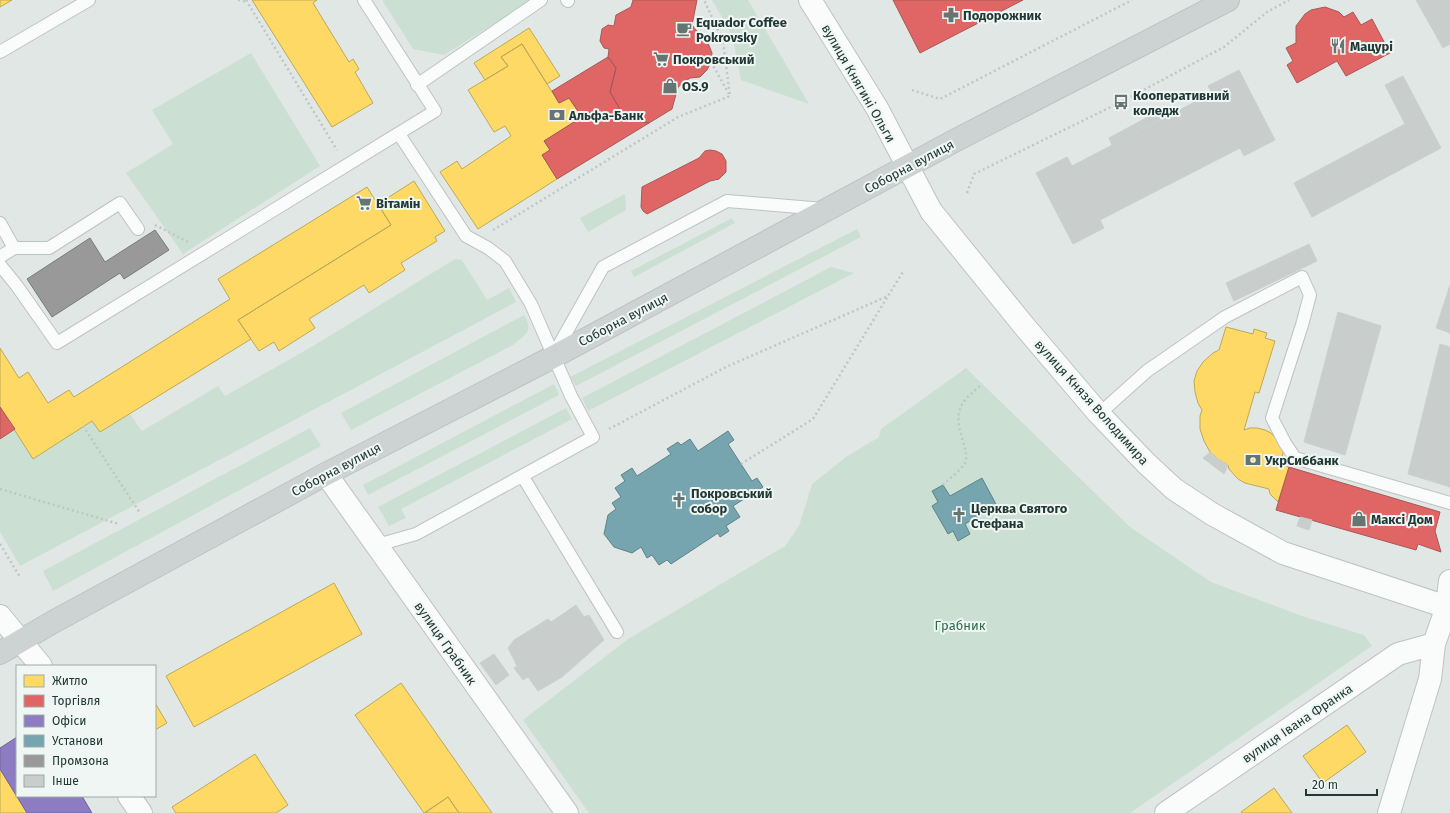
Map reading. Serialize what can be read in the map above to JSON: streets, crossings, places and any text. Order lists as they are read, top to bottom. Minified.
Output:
{"streets":{"main road":["Соборна вулиця"],"street":["вулиця Княгині Ольги","вулиця Князя Володимира","вулиця Грабник","вулиця Івана Франка"]},"crossings":[["вулиця Княгині Ольги","Соборна вулиця"],["вулиця Княгині Ольги","вулиця Князя Володимира"],["Соборна вулиця","вулиця Князя Володимира"],["Соборна вулиця","вулиця Грабник"]],"parks":["Грабник"],"places":{"pharmacy":["Подорожник"],"cafe":["Equador Coffee Pokrovsky"],"restaurant":["Мацурі"],"supermarket":["Покровський","Вітамін"],"shop":["OS.9","Максі Дом"],"bus stop":["Кооперативний коледж"],"bank":["Альфа-Банк","УкрСиббанк"],"church":["Покровський собор","Церква Святого Стефана"]},"legend":["Житло","Торгівля","Офіси","Установи","Промзона","Інше"],"scale_bar":"20 m"}
